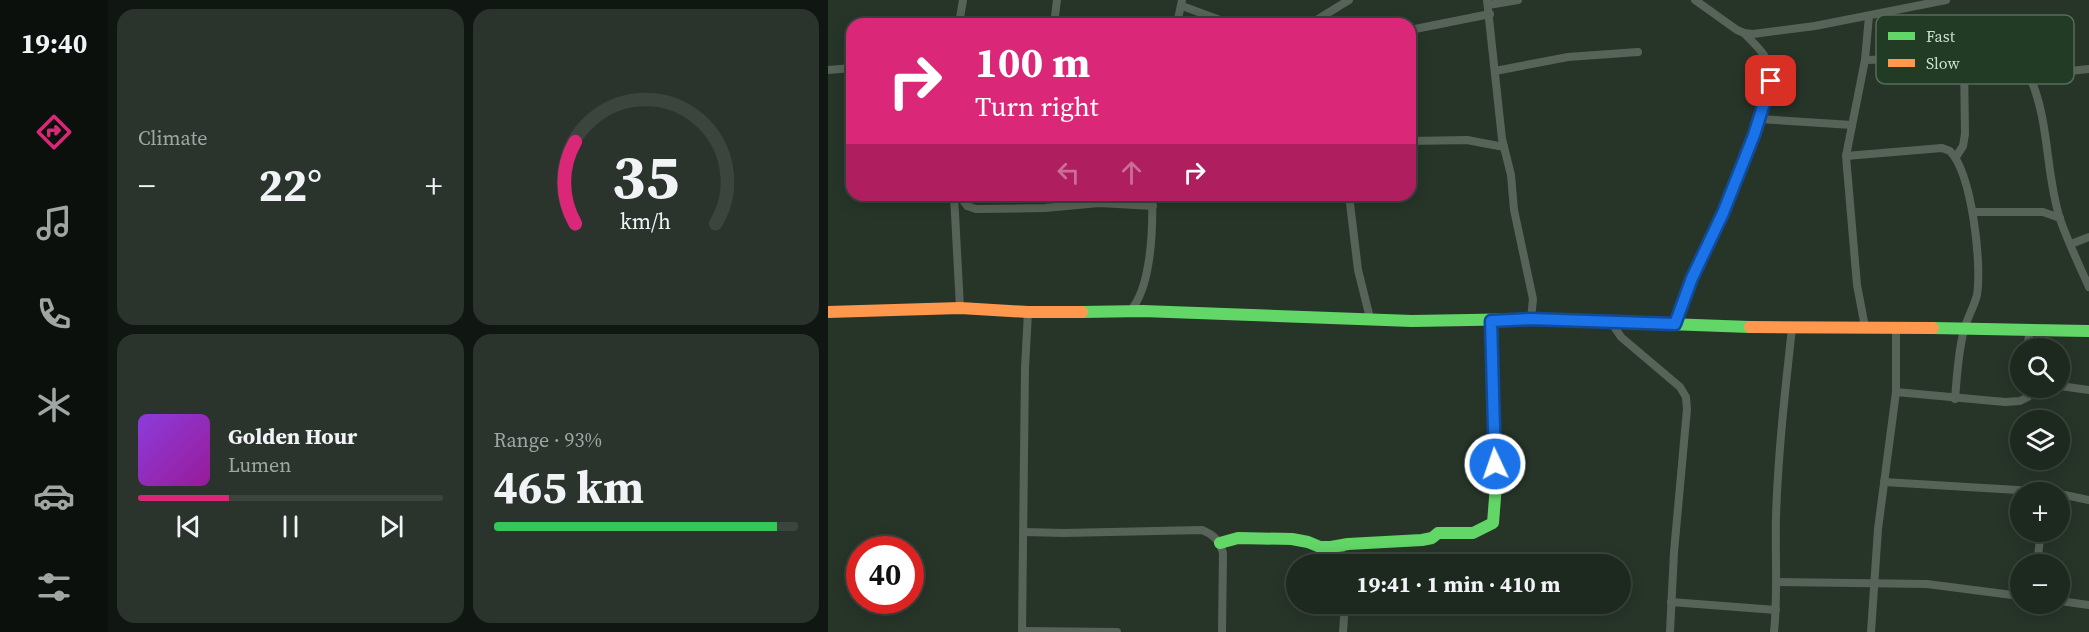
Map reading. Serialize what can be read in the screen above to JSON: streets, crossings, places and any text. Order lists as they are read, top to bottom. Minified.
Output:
{"legend":["Fast","Slow"],"page":{"tabs":"19:40","tile":["Climate",["Range · 93%","465 km"]],"turn":["100 m","Turn right"],"heat":["−","22°","+"],"map_buttons":["+","−"],"song":["Golden Hour","Lumen"],"limit":"40","trip":"19:41 · 1 min · 410 m","gauge":["35","km/h"]}}
